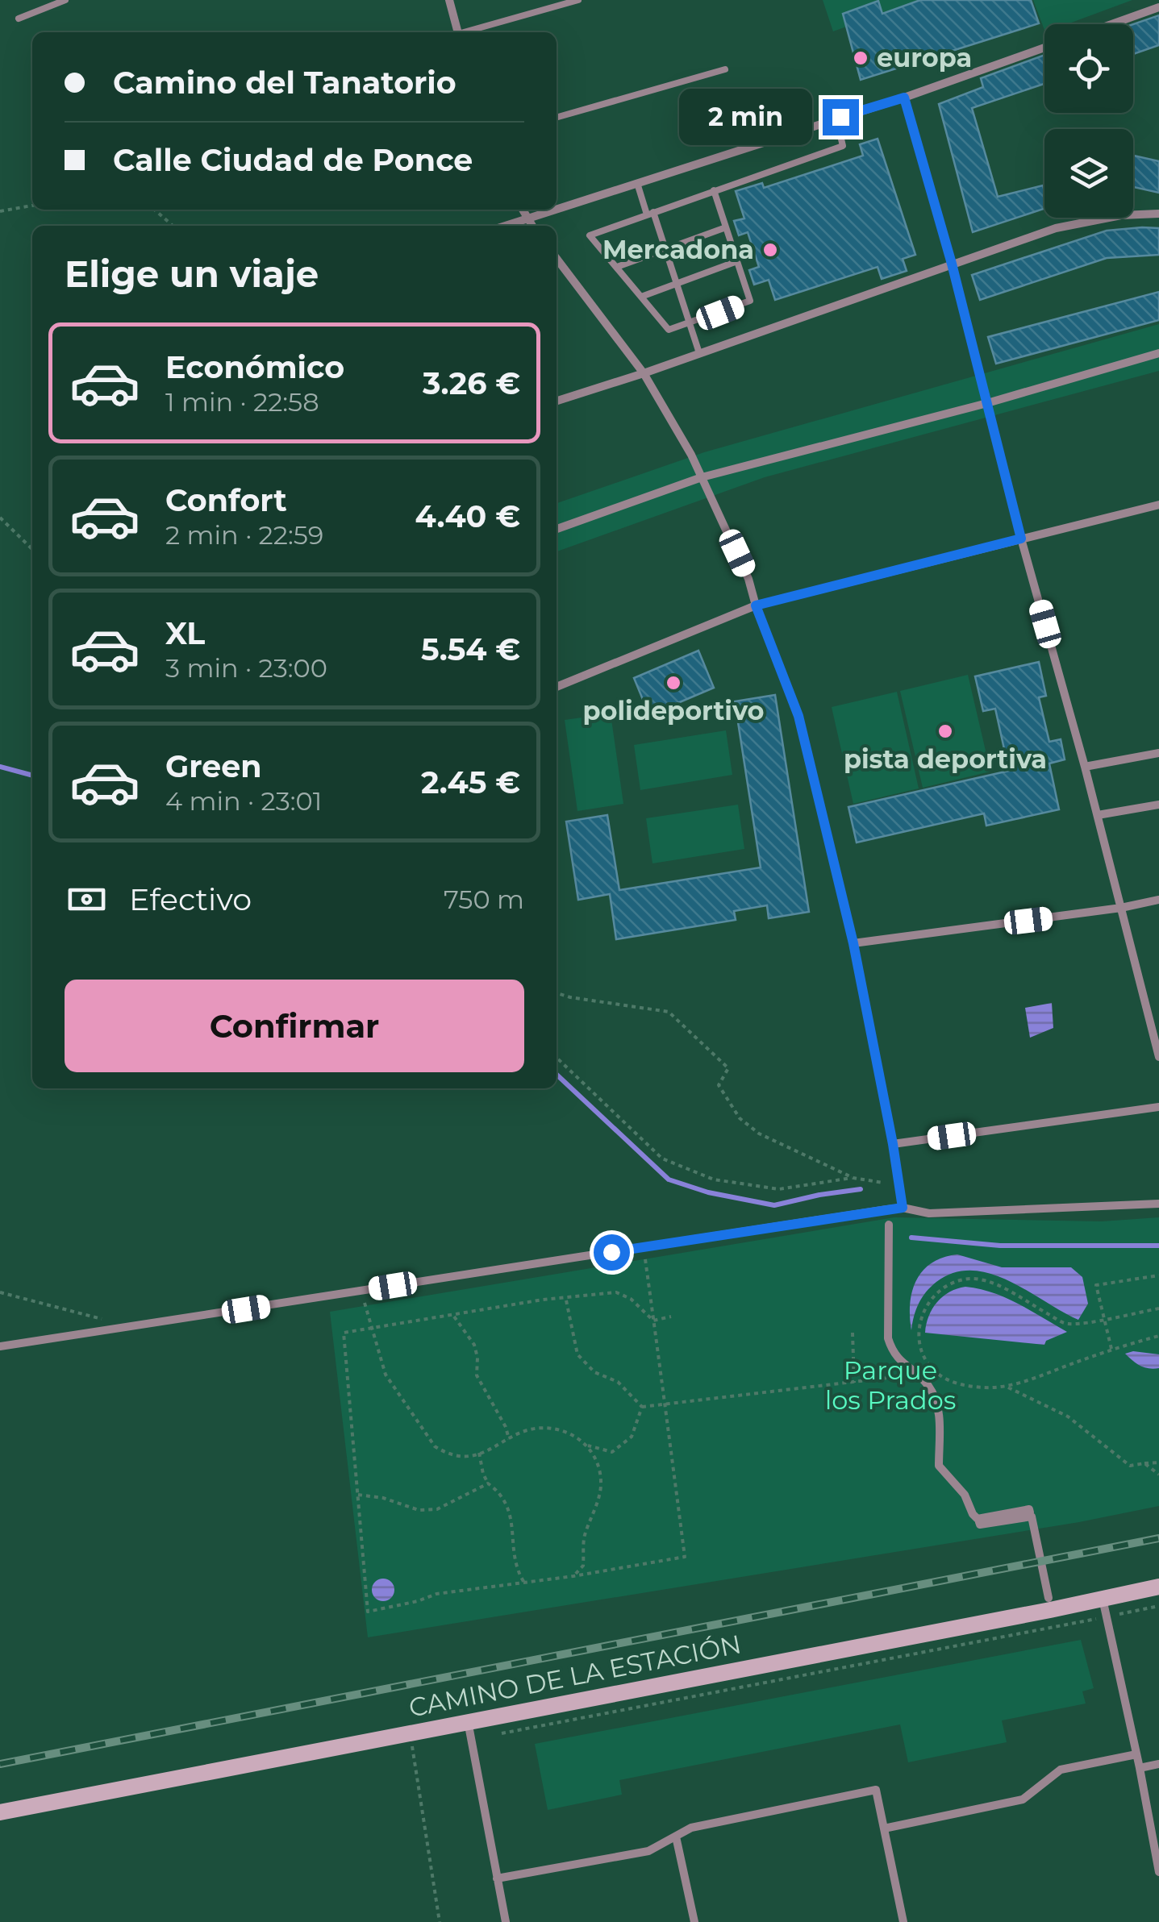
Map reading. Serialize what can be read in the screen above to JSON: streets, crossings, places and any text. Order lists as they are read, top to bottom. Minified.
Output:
{"streets":{"street":["CAMINO DE LA ESTACIÓN"]},"parks":["Parque los Prados"],"places":["europa","Mercadona","polideportivo","pista deportiva"],"page":{"banner":["Camino del Tanatorio","Calle Ciudad de Ponce"],"bubble":"2 min","heading":"Elige un viaje","list":[{"name":"Económico","note":"1 min · 22:58","value":"3.26 €"},{"name":"Confort","note":"2 min · 22:59","value":"4.40 €"},{"name":"XL","note":"3 min · 23:00","value":"5.54 €"},{"name":"Green","note":"4 min · 23:01","value":"2.45 €"}],"pay":["Efectivo","750 m"],"buttons":"Confirmar"}}
